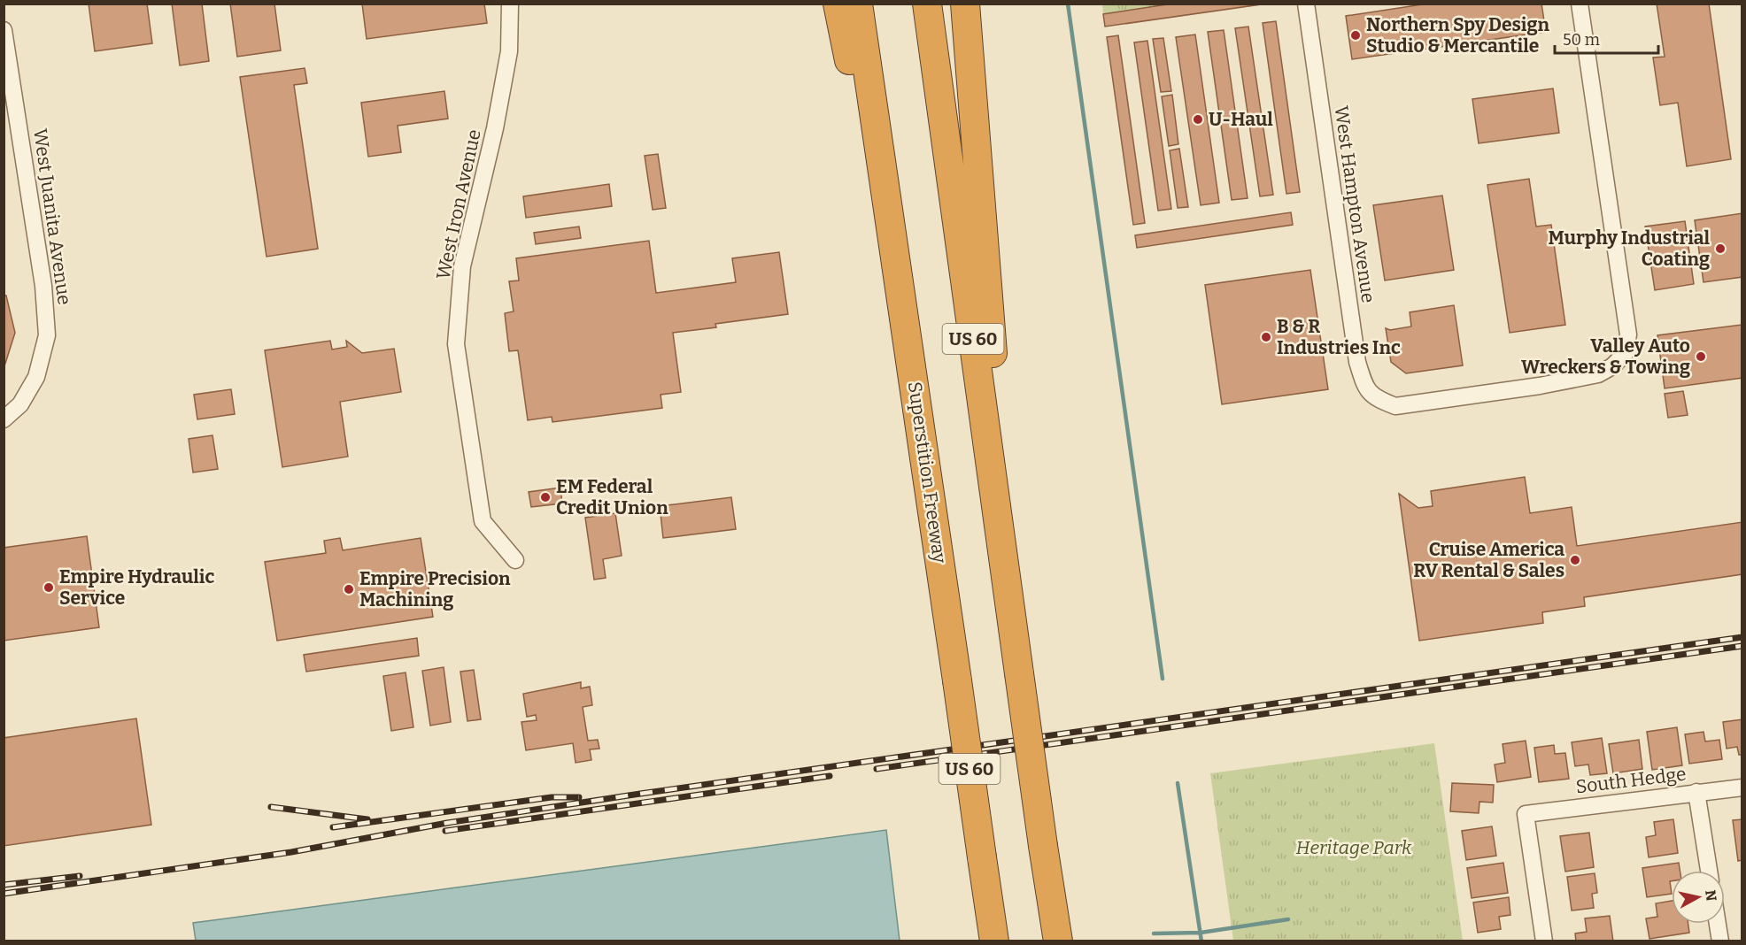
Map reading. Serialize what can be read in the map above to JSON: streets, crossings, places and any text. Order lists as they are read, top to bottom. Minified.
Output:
{"streets":{"highway":["US 60","Superstition Freeway"],"street":["West Iron Avenue","West Hampton Avenue","West Juanita Avenue","South Hedge"]},"parks":["Heritage Park"],"places":["Northern Spy Design Studio & Mercantile","U-Haul","Murphy Industrial Coating","B & R Industries Inc","Valley Auto Wreckers & Towing","EM Federal Credit Union","Cruise America RV Rental & Sales","Empire Hydraulic Service","Empire Precision Machining"],"scale_bar":"50 m","north":"right"}
